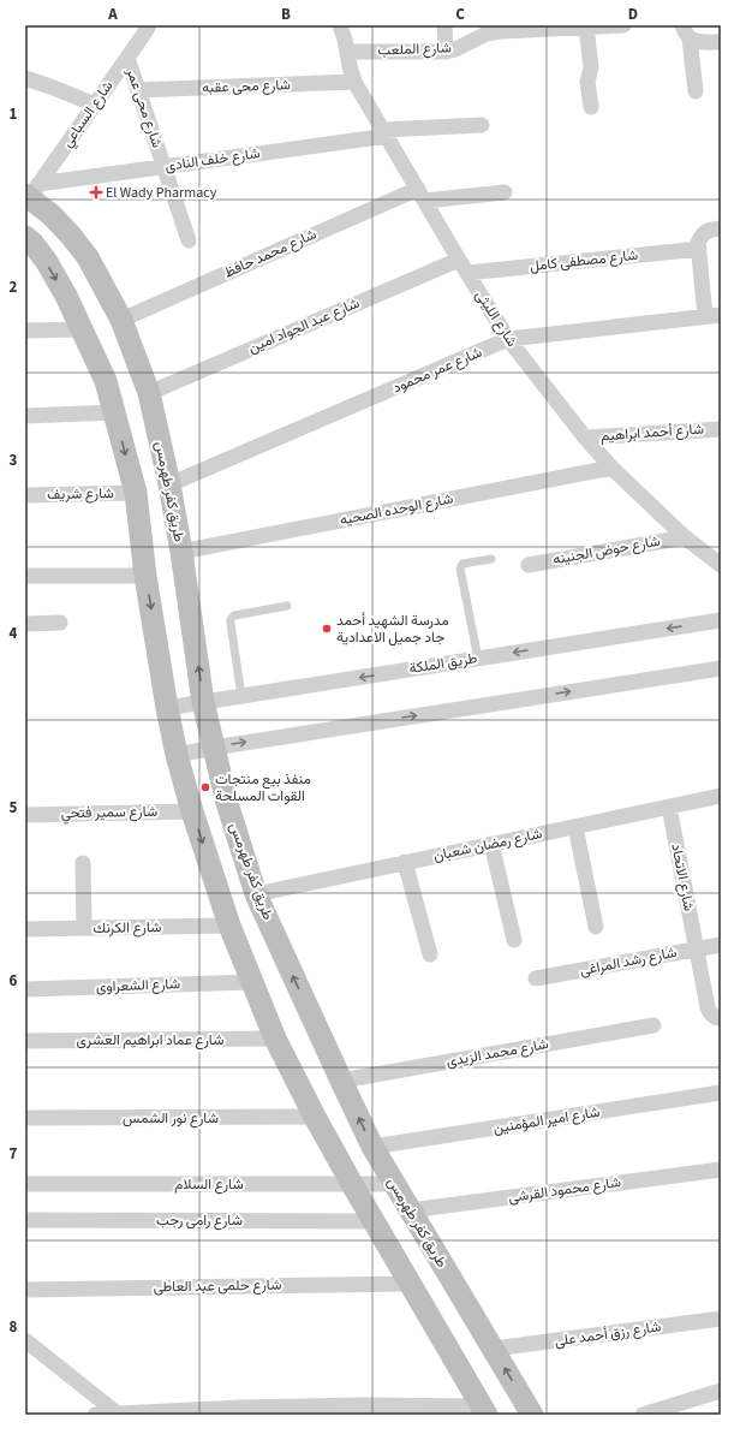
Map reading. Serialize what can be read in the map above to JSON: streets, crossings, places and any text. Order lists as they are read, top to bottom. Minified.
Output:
{"streets":{"street":["شارع الملعب","شارع محى عقبه","شارع محى عمر","شارع السباعي","شارع خلف النادى","شارع محمد حافظ","شارع مصطفى كامل","شارع الليثى","شارع عبد الجواد امين","شارع عمر محمود","شارع أحمد ابراهيم","طريق كفر طهرمس","شارع شريف","شارع الوحده الصحيه","شارع حوض الجنينه","طريق الملكة","شارع سمير فتحي","شارع رمضان شعبان","شارع الاتحاد","شارع الكرنك","شارع رشد المراغى","شارع الشعراوى","شارع عماد ابراهيم العشرى","شارع محمد الزيدى","شارع نور الشمس","شارع امير المؤمنين","شارع السلام","شارع محمود القرشى","شارع رامى رجب","شارع حلمى عبد العاطى","شارع رزق أحمد على"]},"crossings":[["شارع الملعب","شارع الليثى"],["شارع محى عقبه","شارع محى عمر"],["شارع محى عقبه","شارع الليثى"],["شارع محى عمر","شارع السباعي"],["شارع محى عمر","شارع خلف النادى"],["شارع السباعي","شارع خلف النادى"],["شارع السباعي","طريق كفر طهرمس"],["شارع خلف النادى","شارع الليثى"],["شارع خلف النادى","طريق كفر طهرمس"],["شارع محمد حافظ","شارع الليثى"],["شارع محمد حافظ","طريق كفر طهرمس"],["شارع مصطفى كامل","شارع الليثى"],["شارع مصطفى كامل","شارع عبد الجواد امين"],["شارع الليثى","شارع عبد الجواد امين"],["شارع الليثى","شارع عمر محمود"],["شارع الليثى","شارع أحمد ابراهيم"],["شارع الليثى","شارع الوحده الصحيه"],["شارع الليثى","شارع حوض الجنينه"],["شارع عبد الجواد امين","طريق كفر طهرمس"],["شارع عمر محمود","طريق كفر طهرمس"],["طريق كفر طهرمس","شارع الوحده الصحيه"],["طريق كفر طهرمس","طريق الملكة"],["طريق كفر طهرمس","شارع رمضان شعبان"],["طريق كفر طهرمس","شارع محمد الزيدى"],["طريق كفر طهرمس","شارع امير المؤمنين"],["طريق كفر طهرمس","شارع السلام"],["طريق كفر طهرمس","شارع محمود القرشى"],["طريق كفر طهرمس","شارع رزق أحمد على"],["شارع رمضان شعبان","شارع الاتحاد"],["شارع الاتحاد","شارع رشد المراغى"]],"places":{"health":["El Wady Pharmacy"],"other":["مدرسة الشهيد أحمد جاد جميل الاعدادية","منفذ بيع منتجات القوات المسلحة"]},"grid":{"columns":["A","B","C","D"],"rows":["1","2","3","4","5","6","7","8"]}}
